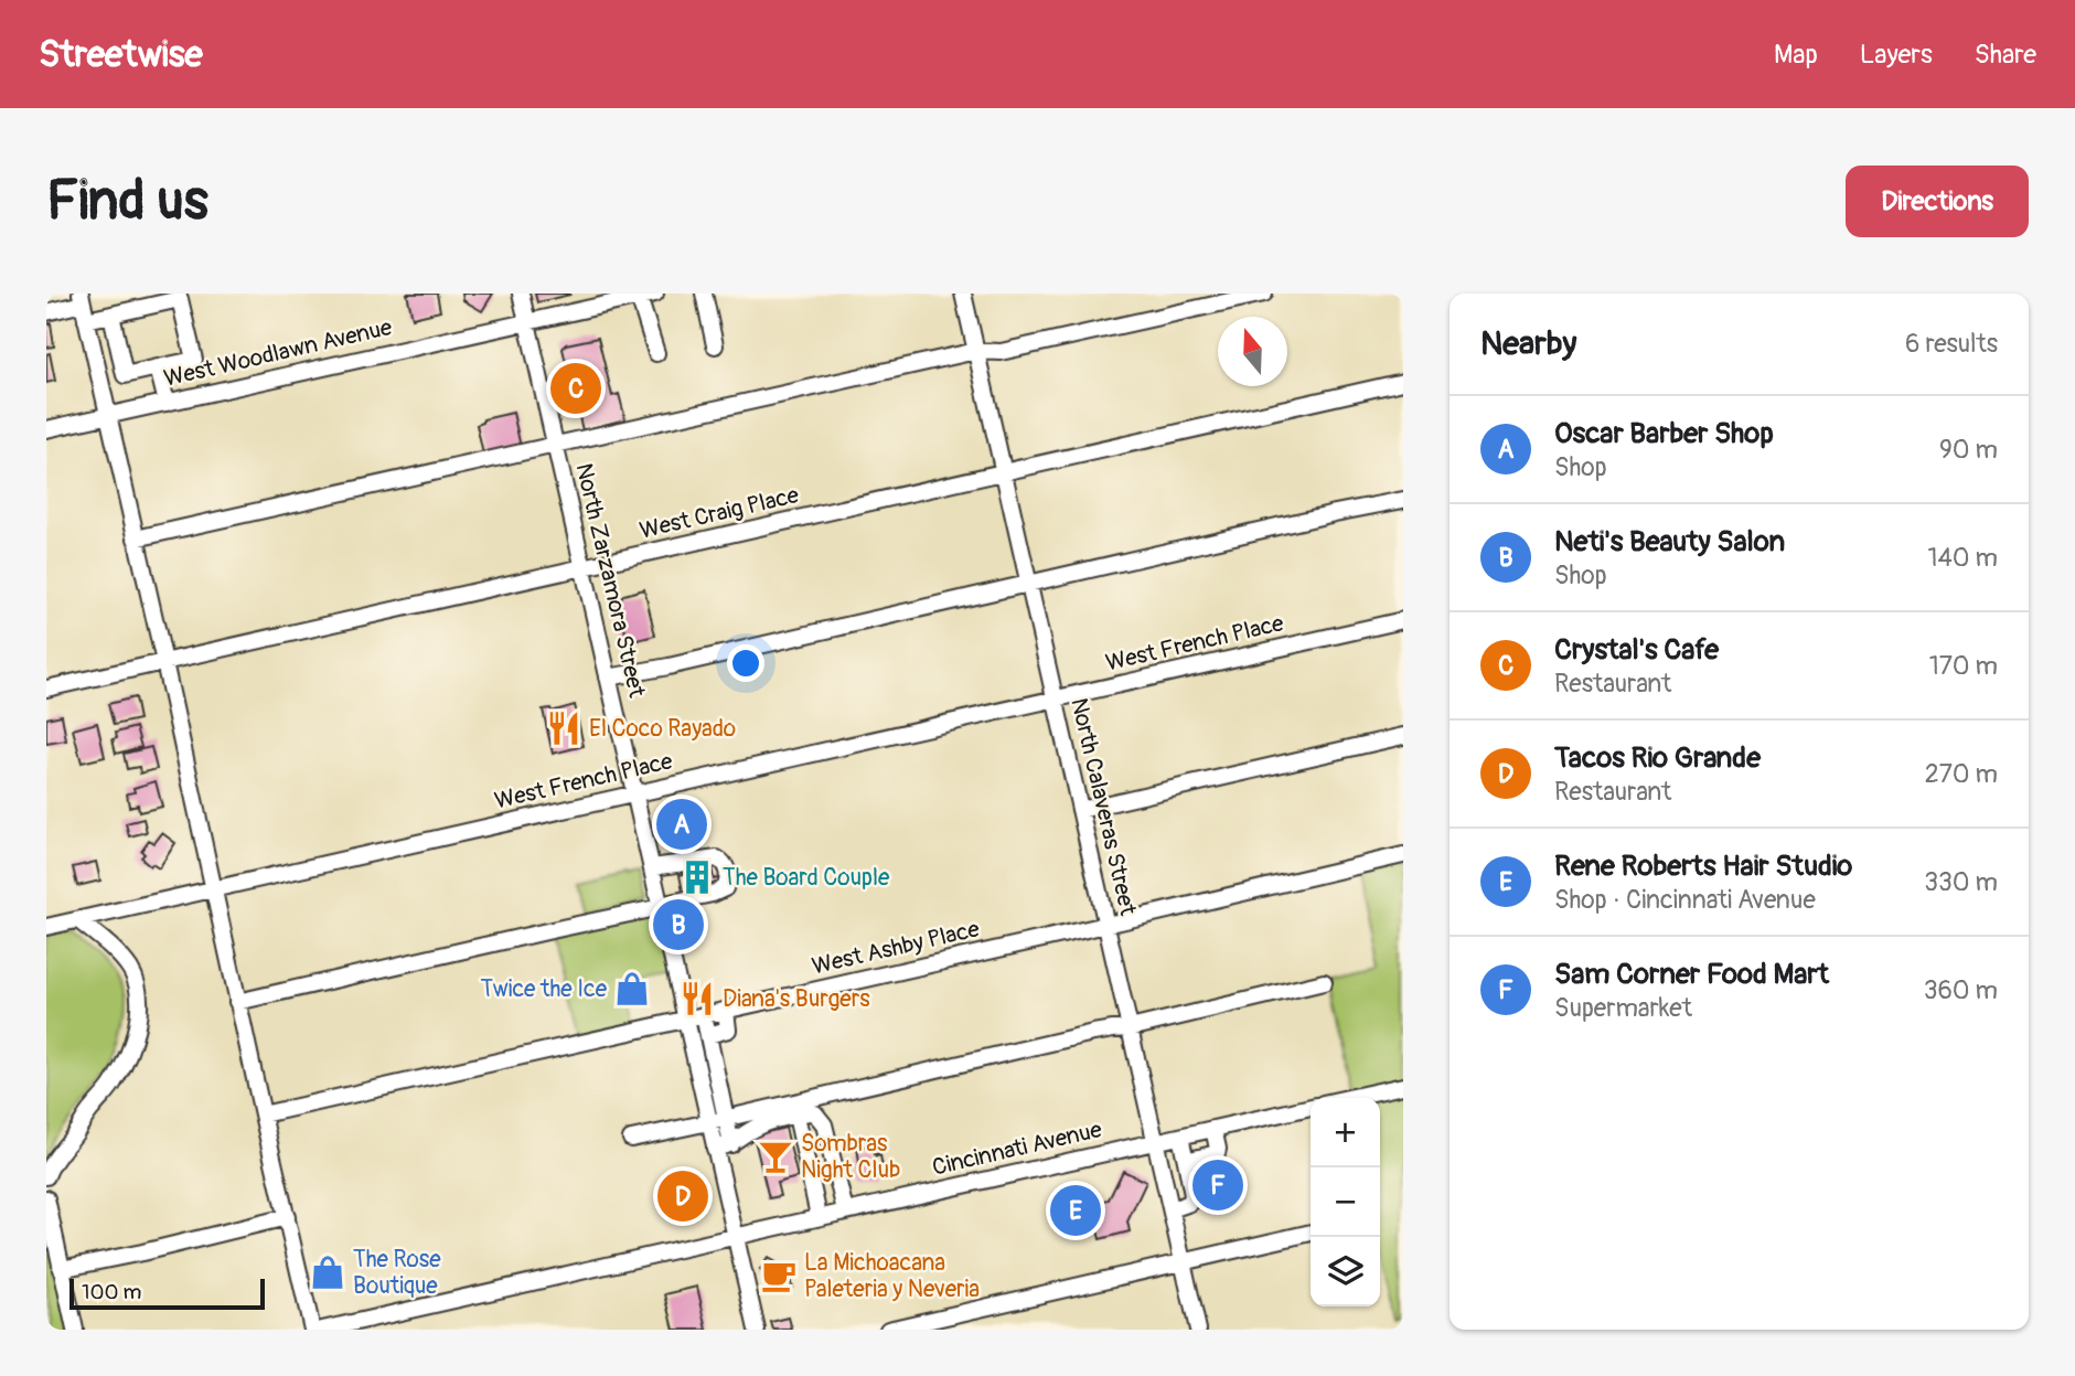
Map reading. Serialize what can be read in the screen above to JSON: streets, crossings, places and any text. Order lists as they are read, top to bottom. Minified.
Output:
{"streets":{"street":["West Woodlawn Avenue","West Craig Place","North Zarzamora Street","West French Place","North Calaveras Street","West Ashby Place","Cincinnati Avenue"]},"crossings":[["West Woodlawn Avenue","North Zarzamora Street"],["West Craig Place","North Zarzamora Street"],["West Craig Place","North Calaveras Street"],["North Zarzamora Street","West French Place"],["North Zarzamora Street","West Ashby Place"],["North Zarzamora Street","Cincinnati Avenue"],["West French Place","North Calaveras Street"],["North Calaveras Street","West Ashby Place"],["North Calaveras Street","Cincinnati Avenue"]],"places":{"restaurant":["El Coco Rayado","Diana's Burgers"],"building":["The Board Couple"],"shop":["Twice the Ice","The Rose Boutique"],"bar":["Sombras Night Club"],"cafe":["La Michoacana Paleteria y Neveria"]},"scale_bar":"100 m","north":"top","page":{"header":"Streetwise","nav":["Map","Layers","Share"],"buttons":"Directions","title":"Find us","heading":["Nearby","6 results"],"pins":["C","A","B","F","D","E"],"list":[{"mark":"A","name":"Oscar Barber Shop","note":"Shop","value":"90 m"},{"mark":"B","name":"Neti's Beauty Salon","note":"Shop","value":"140 m"},{"mark":"C","name":"Crystal's Cafe","note":"Restaurant","value":"170 m"},{"mark":"D","name":"Tacos Rio Grande","note":"Restaurant","value":"270 m"},{"mark":"E","name":"Rene Roberts Hair Studio","note":"Shop · Cincinnati Avenue","value":"330 m"},{"mark":"F","name":"Sam Corner Food Mart","note":"Supermarket","value":"360 m"}],"map_buttons":["+","−"],"scale":"100 m"}}
